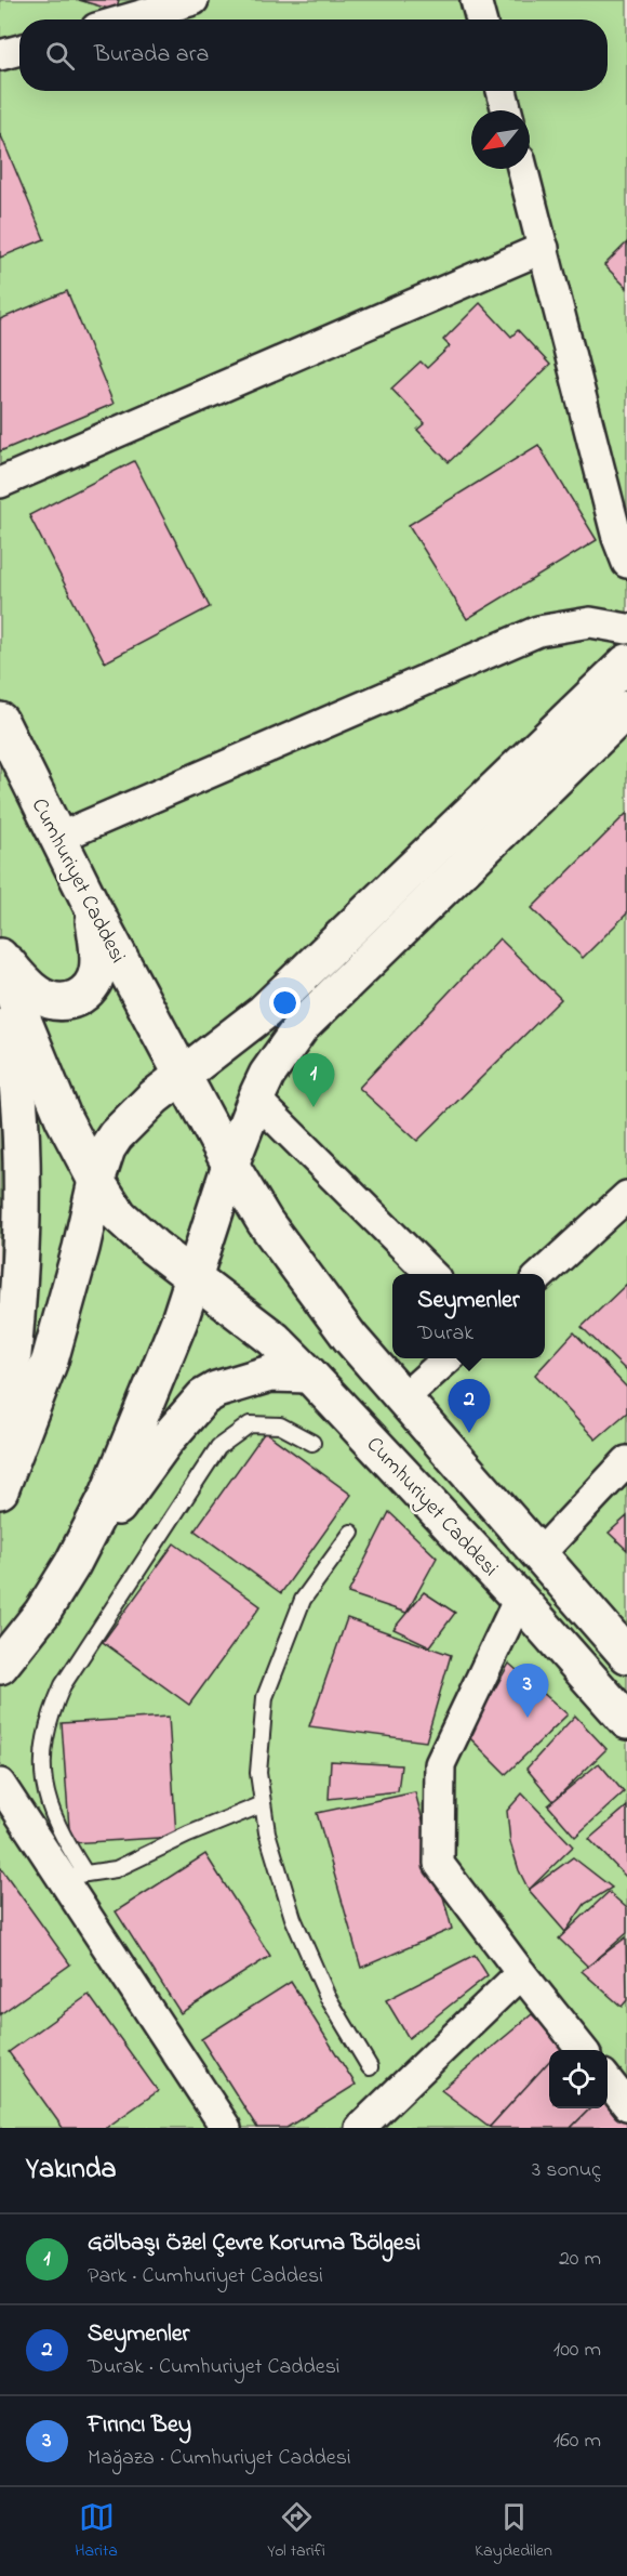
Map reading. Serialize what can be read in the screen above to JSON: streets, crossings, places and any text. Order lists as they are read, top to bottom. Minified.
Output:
{"streets":{"main road":["Cumhuriyet Caddesi"]},"north":"bottom left","page":{"search":"Burada ara","pins":["1","2","3"],"popup":["Seymenler","Durak"],"heading":["Yakında","3 sonuç"],"list":[{"mark":"1","name":"Gölbaşı Özel Çevre Koruma Bölgesi","note":"Park · Cumhuriyet Caddesi","value":"20 m"},{"mark":"2","name":"Seymenler","note":"Durak · Cumhuriyet Caddesi","value":"100 m"},{"mark":"3","name":"Fırıncı Bey","note":"Mağaza · Cumhuriyet Caddesi","value":"160 m"}],"nav":["Harita","Yol tarifi","Kaydedilen"]}}
